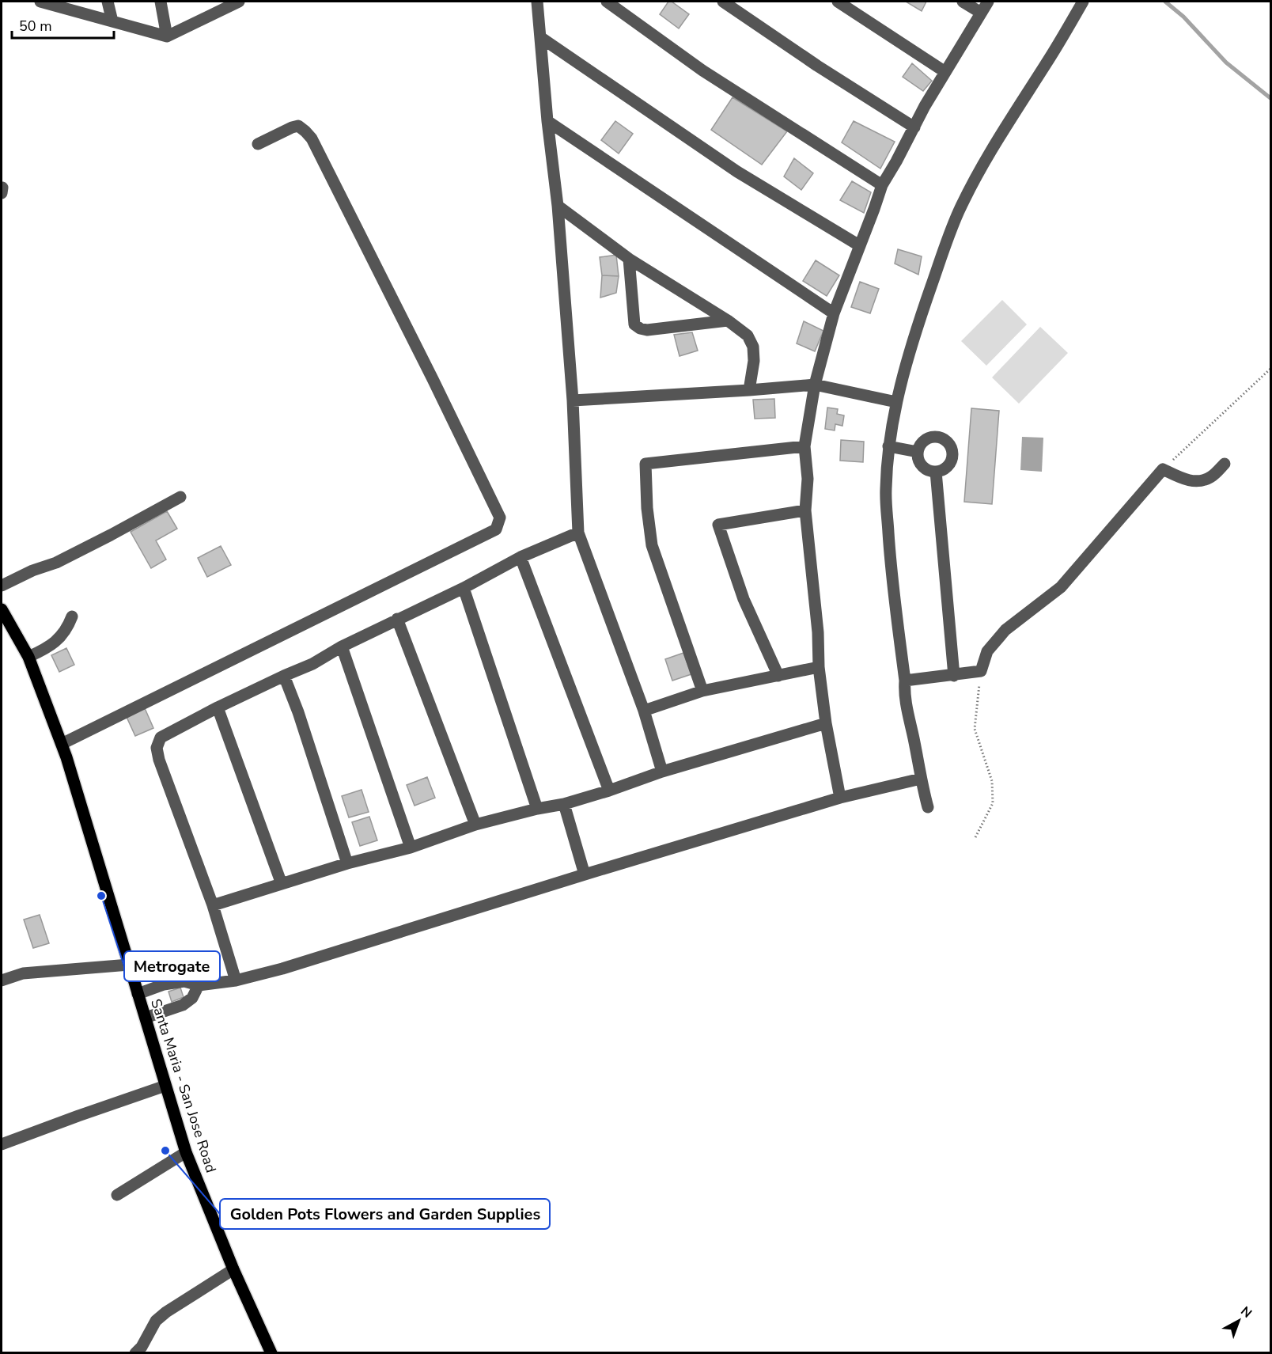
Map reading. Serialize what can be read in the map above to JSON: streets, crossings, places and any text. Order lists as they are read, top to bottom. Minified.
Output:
{"streets":{"main road":["Santa Maria - San Jose Road"]},"places":["Metrogate","Golden Pots Flowers and Garden Supplies"],"scale_bar":"50 m","north":"top right"}
